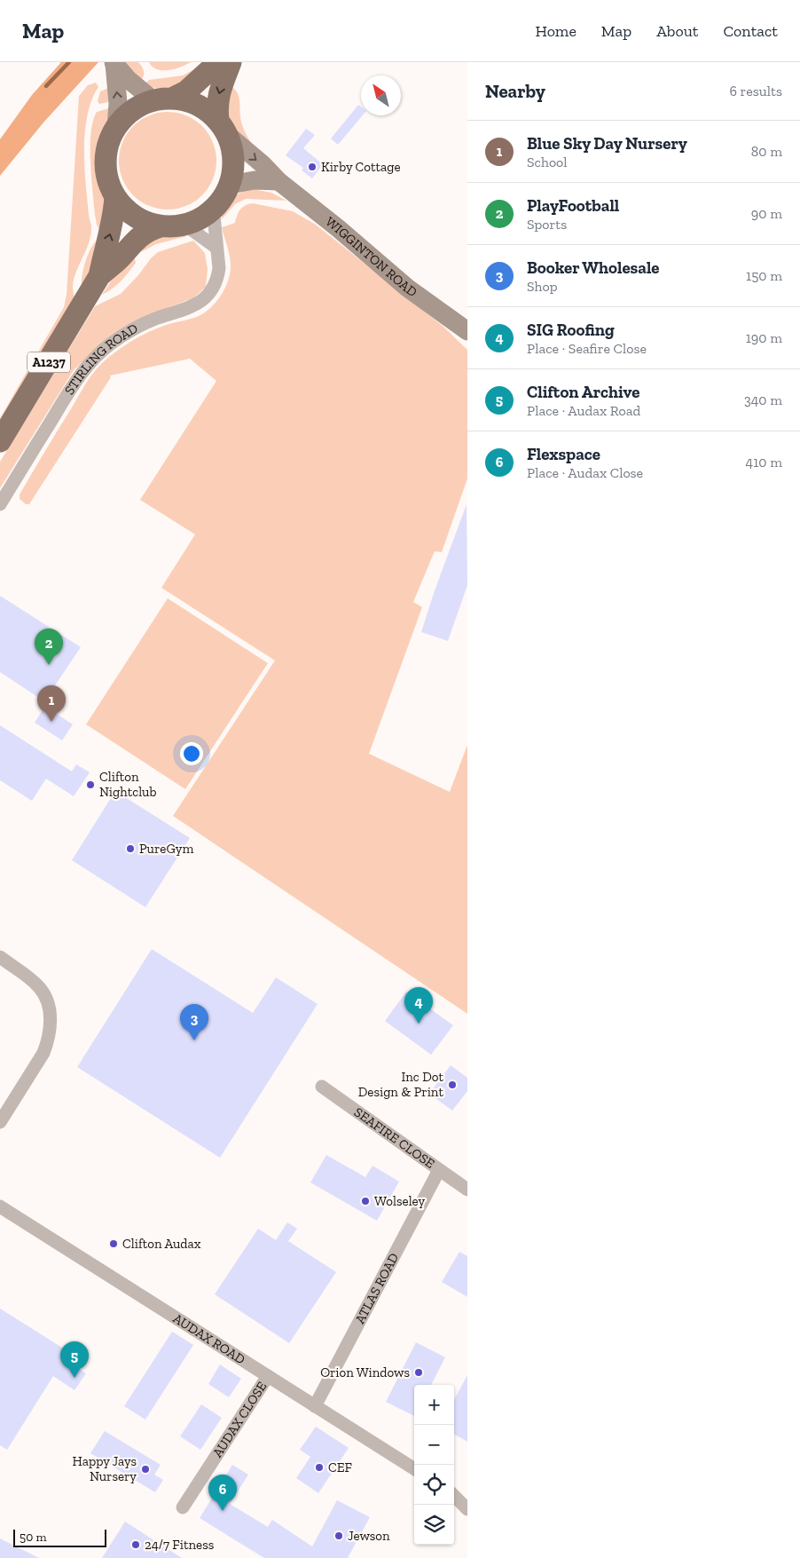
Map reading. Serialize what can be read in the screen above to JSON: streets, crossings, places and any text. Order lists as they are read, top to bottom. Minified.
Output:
{"streets":{"highway":["A1237"],"main road":["WIGGINTON ROAD"],"street":["STIRLING ROAD","SEAFIRE CLOSE","ATLAS ROAD","AUDAX ROAD","AUDAX CLOSE"]},"crossings":[["WIGGINTON ROAD","A1237"],["WIGGINTON ROAD","STIRLING ROAD"],["A1237","STIRLING ROAD"],["SEAFIRE CLOSE","ATLAS ROAD"],["ATLAS ROAD","AUDAX ROAD"],["AUDAX ROAD","AUDAX CLOSE"]],"places":["Kirby Cottage","Clifton Nightclub","PureGym","Inc Dot Design & Print","Wolseley","Clifton Audax","Orion Windows","CEF","Happy Jays Nursery","Jewson","24/7 Fitness"],"scale_bar":"50 m","north":"top left","page":{"header":"Map","nav":["Home","Map","About","Contact"],"heading":["Nearby","6 results"],"list":[{"mark":"1","name":"Blue Sky Day Nursery","note":"School","value":"80 m"},{"mark":"2","name":"PlayFootball","note":"Sports","value":"90 m"},{"mark":"3","name":"Booker Wholesale","note":"Shop","value":"150 m"},{"mark":"4","name":"SIG Roofing","note":"Place · Seafire Close","value":"190 m"},{"mark":"5","name":"Clifton Archive","note":"Place · Audax Road","value":"340 m"},{"mark":"6","name":"Flexspace","note":"Place · Audax Close","value":"410 m"}],"pins":["2","1","4","3","5","6"],"map_buttons":["+","−"],"scale":"50 m"}}
